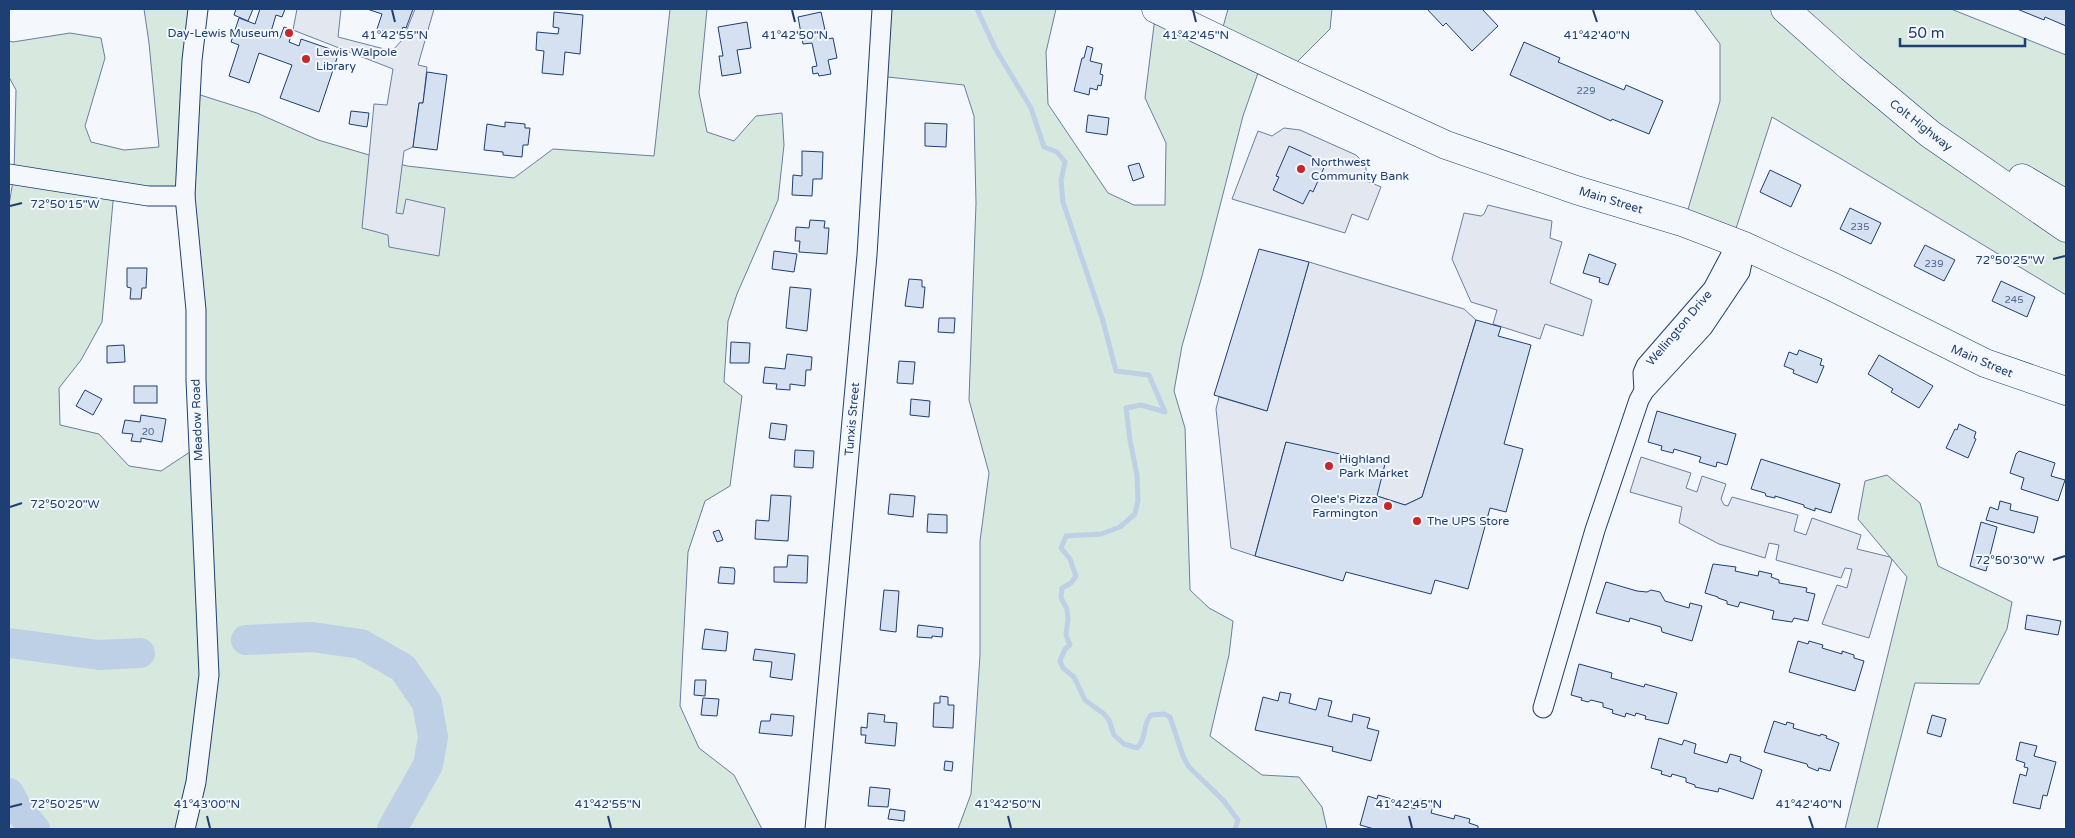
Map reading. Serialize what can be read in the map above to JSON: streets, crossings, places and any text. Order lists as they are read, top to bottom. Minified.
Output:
{"streets":{"highway":["Colt Highway","Main Street"],"street":["Wellington Drive","Tunxis Street","Meadow Road"]},"crossings":[["Main Street","Wellington Drive"]],"places":["Day-Lewis Museum","Lewis Walpole Library","Northwest Community Bank","Highland Park Market","Olee's Pizza Farmington","The UPS Store"],"house_numbers":["229","235","239","245","20"],"scale_bar":"50 m","coordinates":["41°42'50\"N","41°42'45\"N","41°42'55\"N","41°42'40\"N","72°50'15\"W","72°50'25\"W","72°50'20\"W","72°50'30\"W","41°43'00\"N"]}
